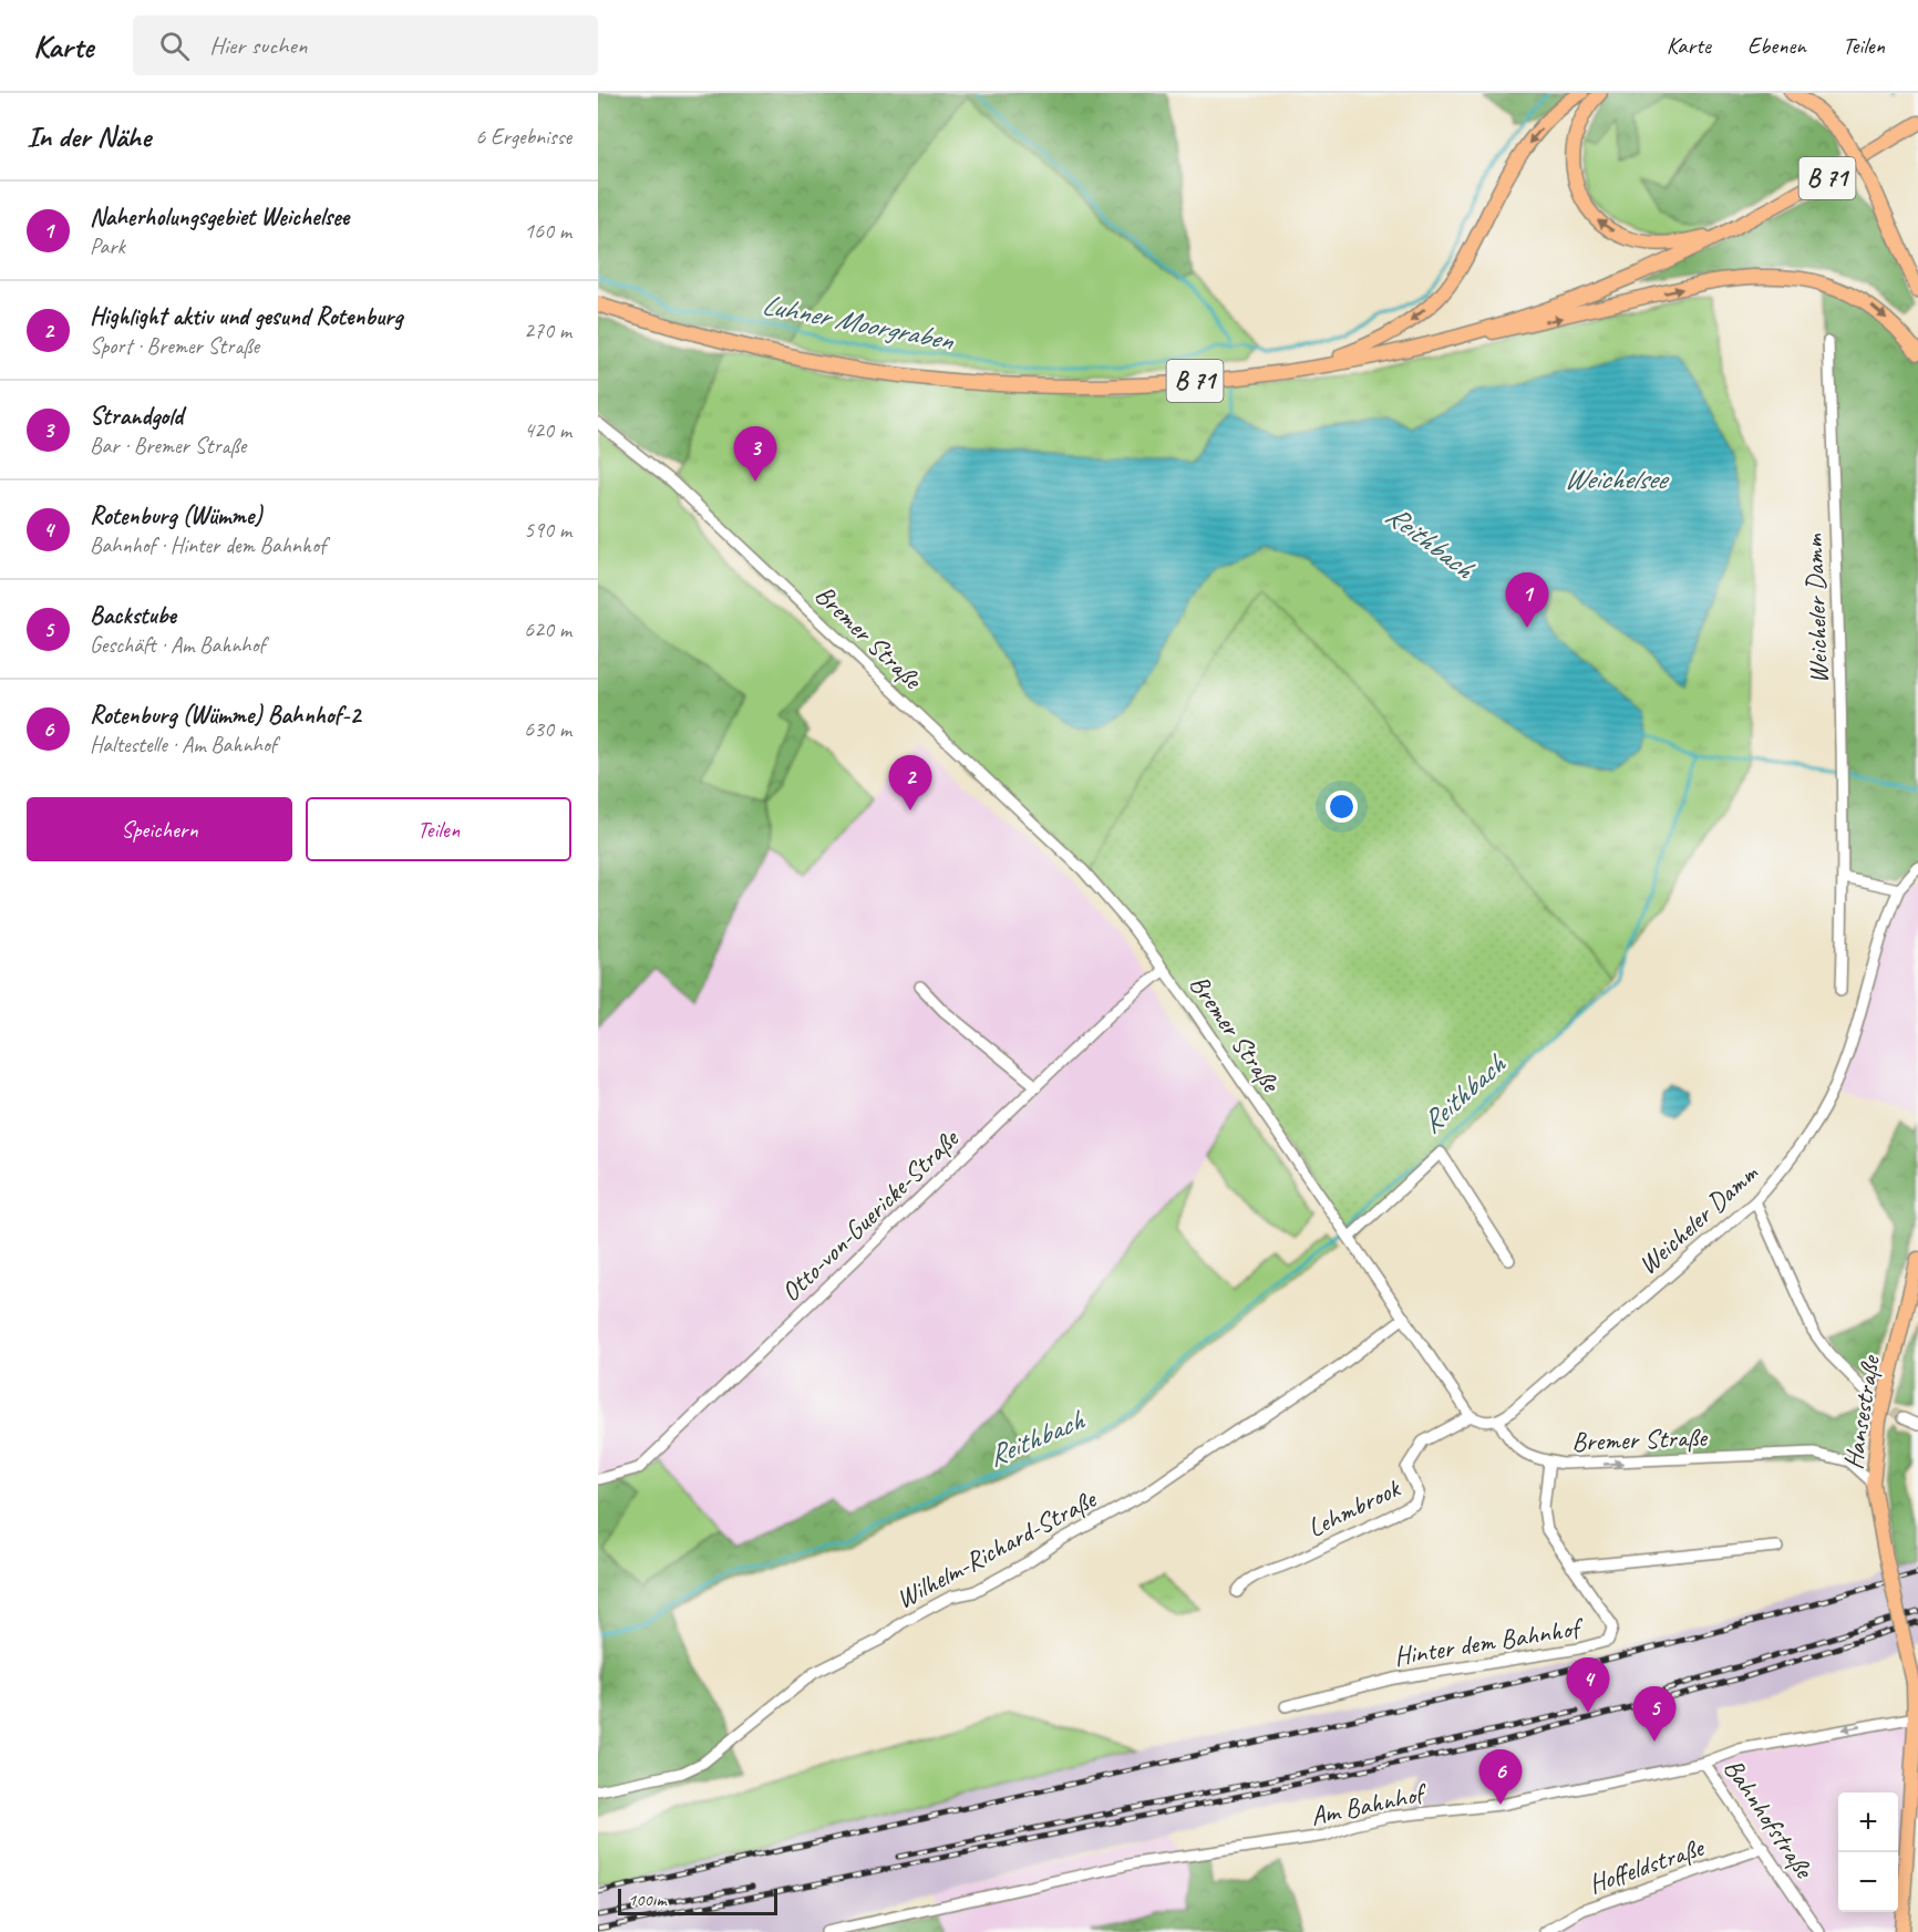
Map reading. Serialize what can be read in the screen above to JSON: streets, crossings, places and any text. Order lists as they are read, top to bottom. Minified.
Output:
{"streets":{"main road":["B 71","Hansestraße"],"street":["Weicheler Damm","Bremer Straße","Otto-von-Guericke-Straße","Lehmbrook","Wilhelm-Richard-Straße","Hinter dem Bahnhof","Am Bahnhof","Bahnhofstraße","Hoffeldstraße"]},"crossings":[["Weicheler Damm","Bremer Straße"],["Bremer Straße","Otto-von-Guericke-Straße"],["Bremer Straße","Hansestraße"],["Bremer Straße","Lehmbrook"],["Bremer Straße","Wilhelm-Richard-Straße"],["Bremer Straße","Hinter dem Bahnhof"],["Hansestraße","Am Bahnhof"],["Am Bahnhof","Bahnhofstraße"],["Bahnhofstraße","Hoffeldstraße"]],"water":["Luhner Moorgraben","Weichelsee","Reithbach"],"scale_bar":"100 m","page":{"header":"Karte","search":"Hier suchen","nav":["Karte","Ebenen","Teilen"],"heading":["In der Nähe","6 Ergebnisse"],"list":[{"mark":"1","name":"Naherholungsgebiet Weichelsee","note":"Park","value":"160 m"},{"mark":"2","name":"Highlight aktiv und gesund Rotenburg","note":"Sport · Bremer Straße","value":"270 m"},{"mark":"3","name":"Strandgold","note":"Bar · Bremer Straße","value":"420 m"},{"mark":"4","name":"Rotenburg (Wümme)","note":"Bahnhof · Hinter dem Bahnhof","value":"590 m"},{"mark":"5","name":"Backstube","note":"Geschäft · Am Bahnhof","value":"620 m"},{"mark":"6","name":"Rotenburg (Wümme) Bahnhof-2","note":"Haltestelle · Am Bahnhof","value":"630 m"}],"pins":["3","1","2","4","5","6"],"buttons":["Speichern","Teilen"],"map_buttons":["+","−"],"scale":"100 m"}}
